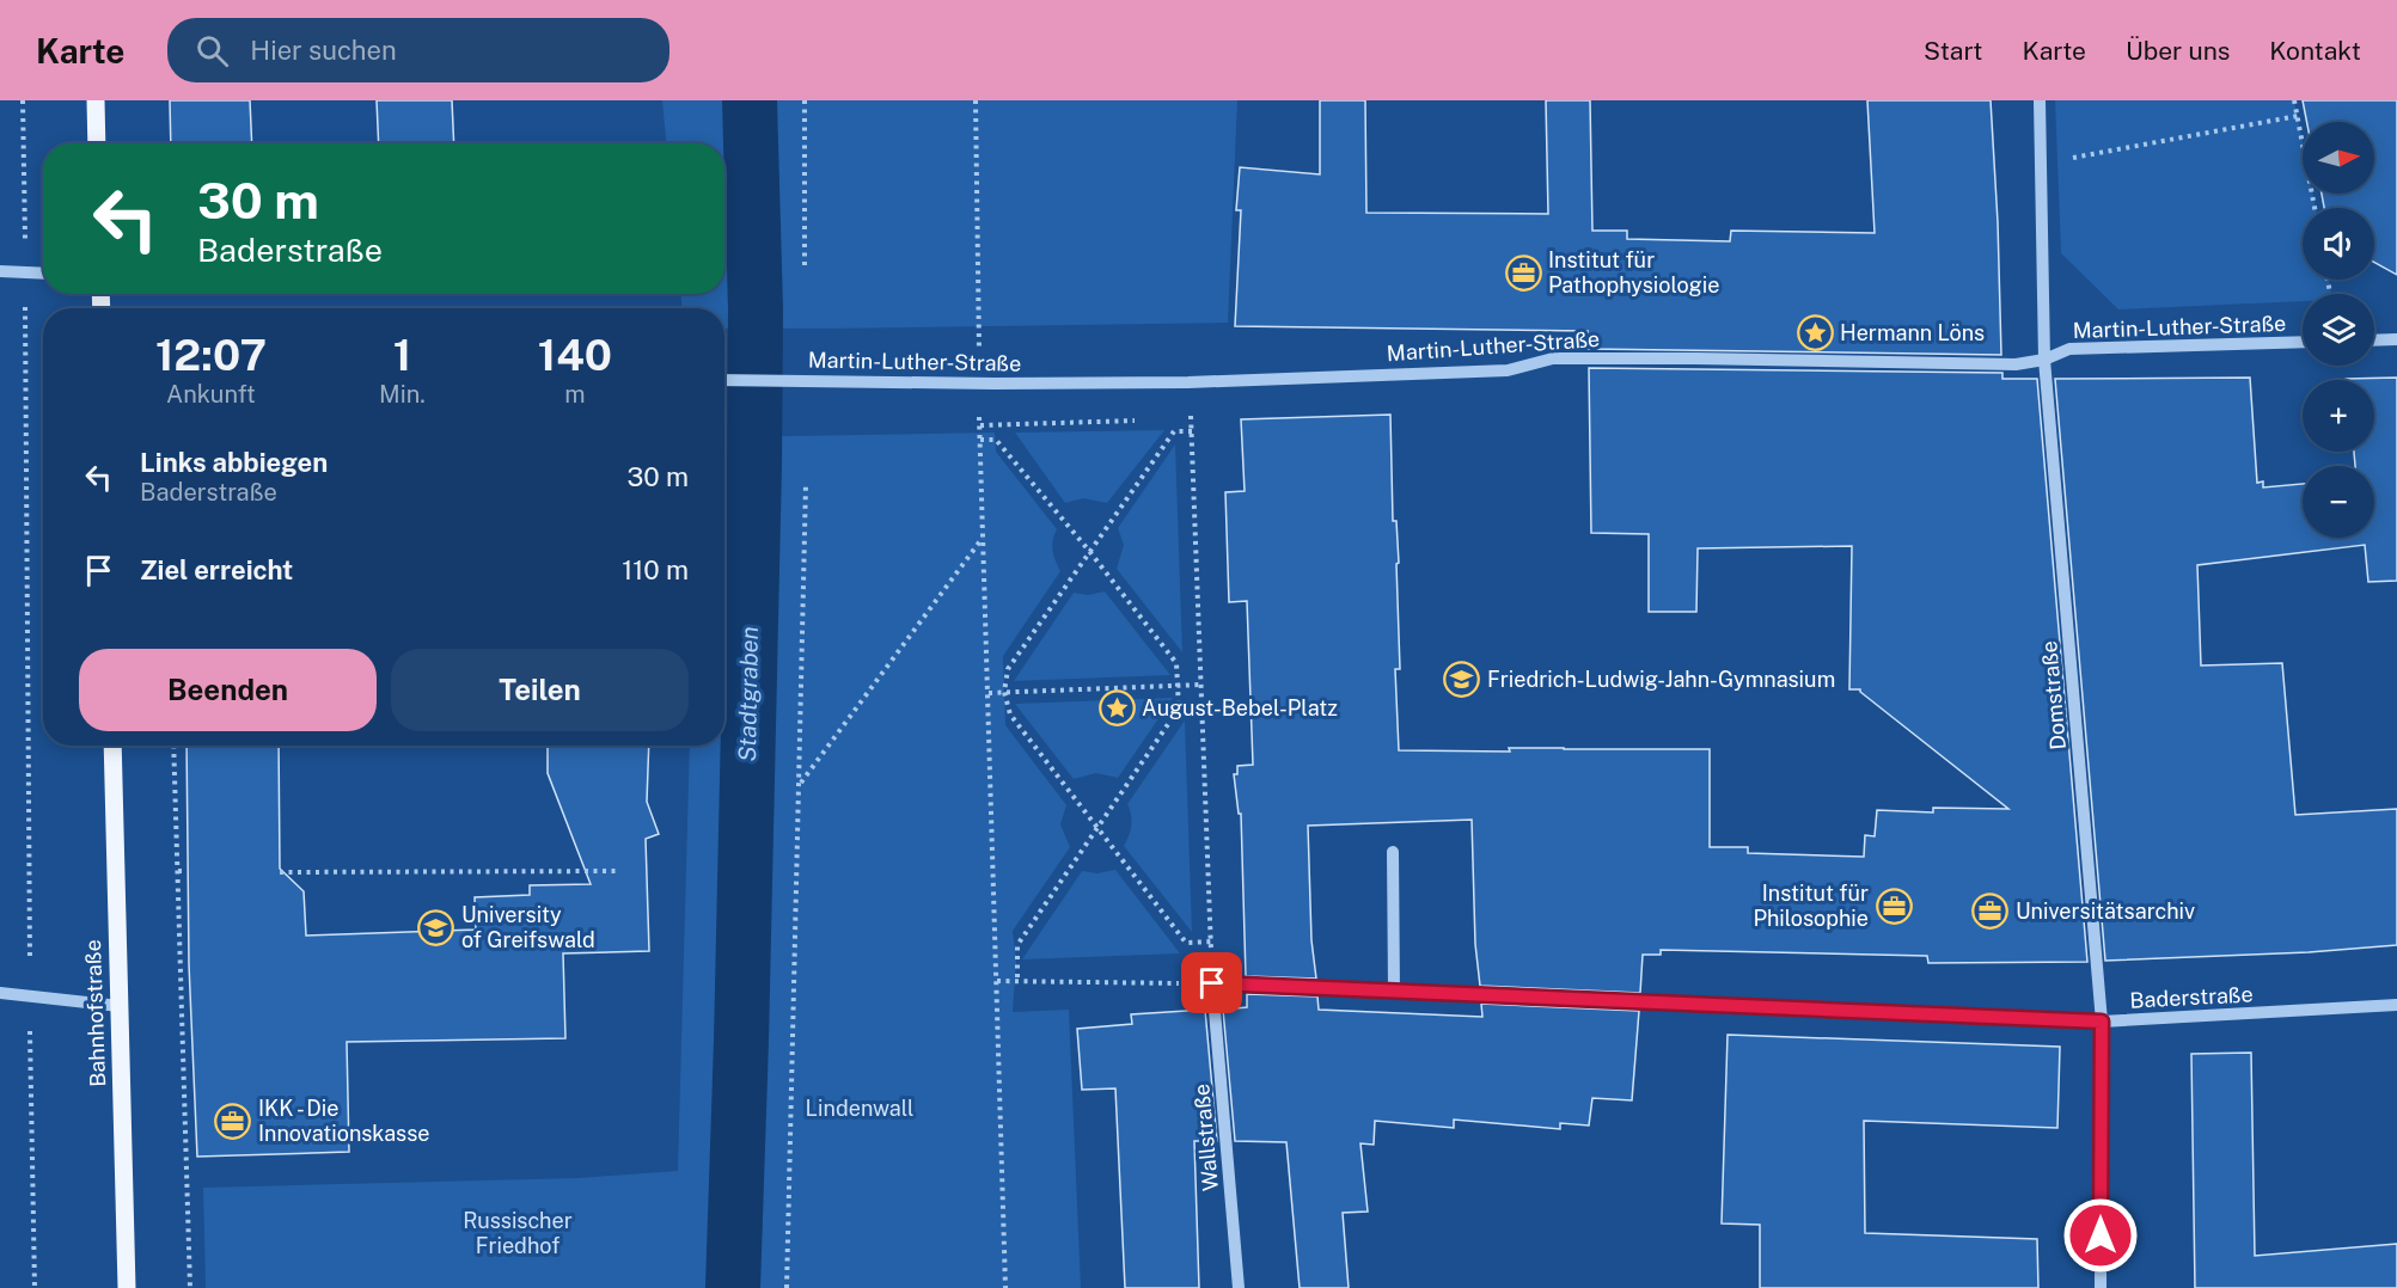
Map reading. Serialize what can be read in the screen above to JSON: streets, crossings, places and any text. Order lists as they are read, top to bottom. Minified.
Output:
{"streets":{"main road":["Bahnhofstraße"],"street":["Martin-Luther-Straße","Domstraße","Baderstraße","Wallstraße"]},"crossings":[["Martin-Luther-Straße","Domstraße"],["Domstraße","Baderstraße"],["Baderstraße","Wallstraße"]],"water":["Stadtgraben"],"parks":["Lindenwall","Russischer Friedhof"],"places":{"office":["Institut für Pathophysiologie","Institut für Philosophie","Universitätsarchiv","IKK - Die Innovationskasse"],"place":["Hermann Löns","August-Bebel-Platz"],"school or university":["Friedrich-Ludwig-Jahn-Gymnasium","University of Greifswald"]},"north":"right","page":{"header":"Karte","search":"Hier suchen","nav":["Start","Karte","Über uns","Kontakt"],"map_buttons":["+","−"],"turn":["30 m","Baderstraße"],"eta":["12:07","Ankunft","1","Min.","140","m"],"list":[{"name":"Links abbiegen","note":"Baderstraße","value":"30 m"},{"name":"Ziel erreicht","value":"110 m"}],"buttons":["Beenden","Teilen"]}}
